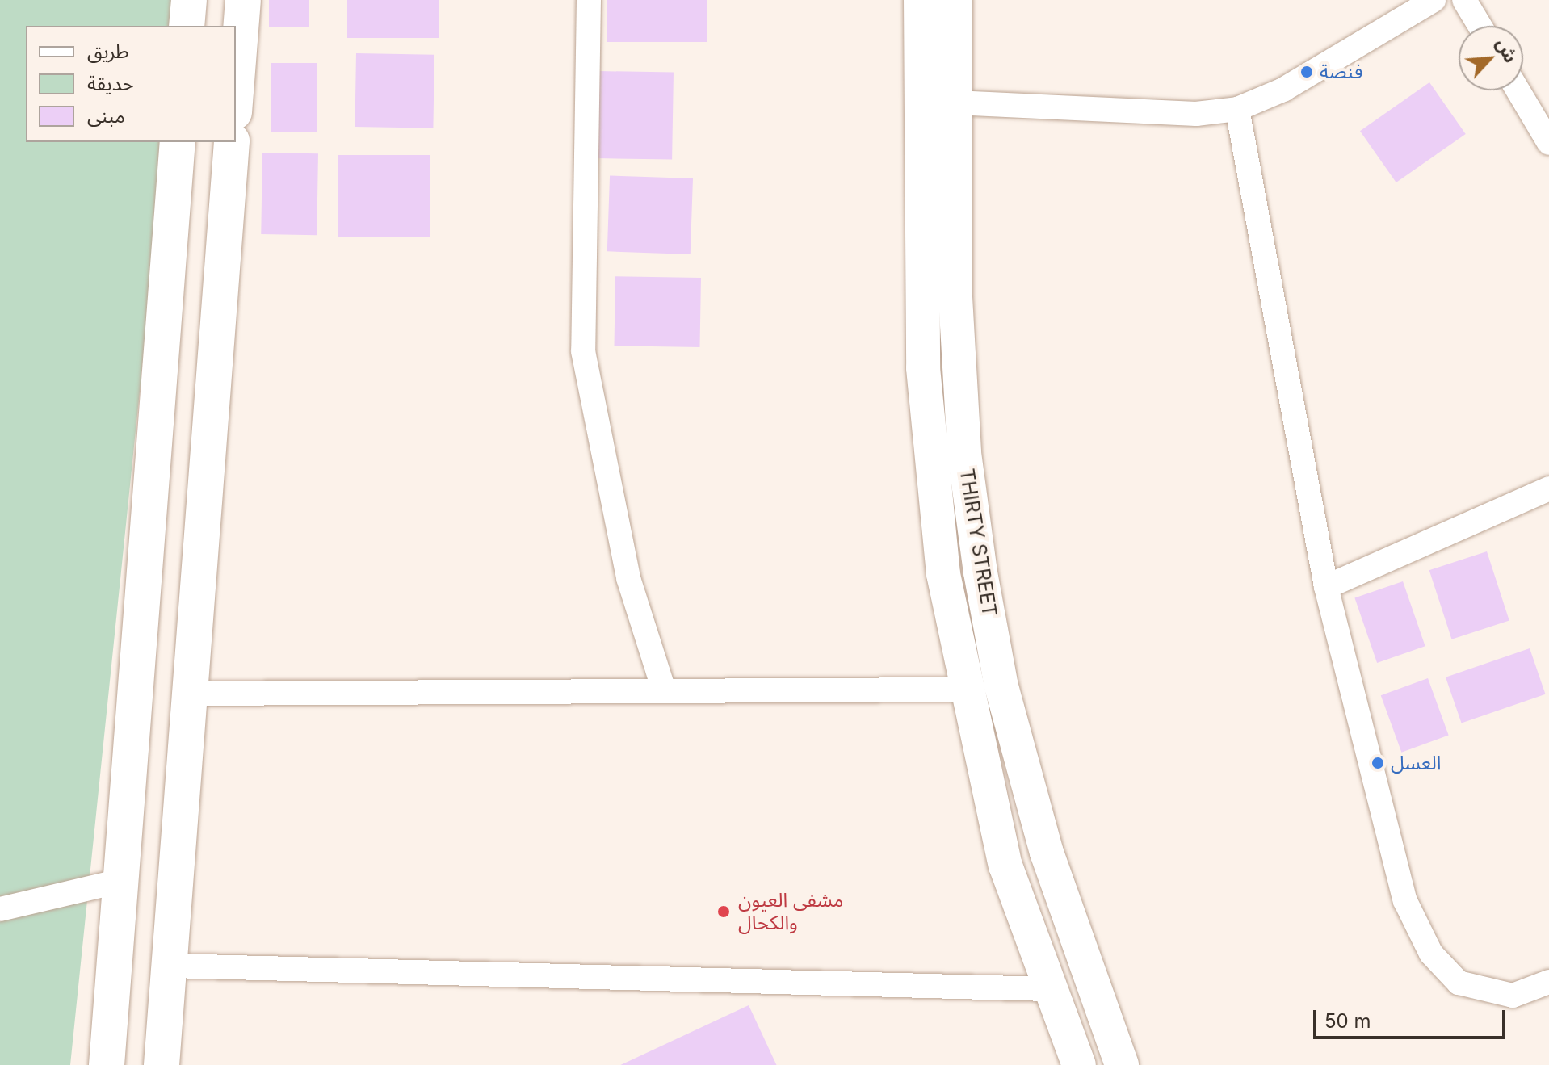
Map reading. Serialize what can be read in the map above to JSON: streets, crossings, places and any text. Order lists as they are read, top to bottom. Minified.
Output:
{"streets":{"main road":["THIRTY STREET"]},"places":["فنصة","العسل","مشفى العيون والكحال"],"legend":["طريق","حديقة","مبنى"],"scale_bar":"50 m","north":"top right"}
